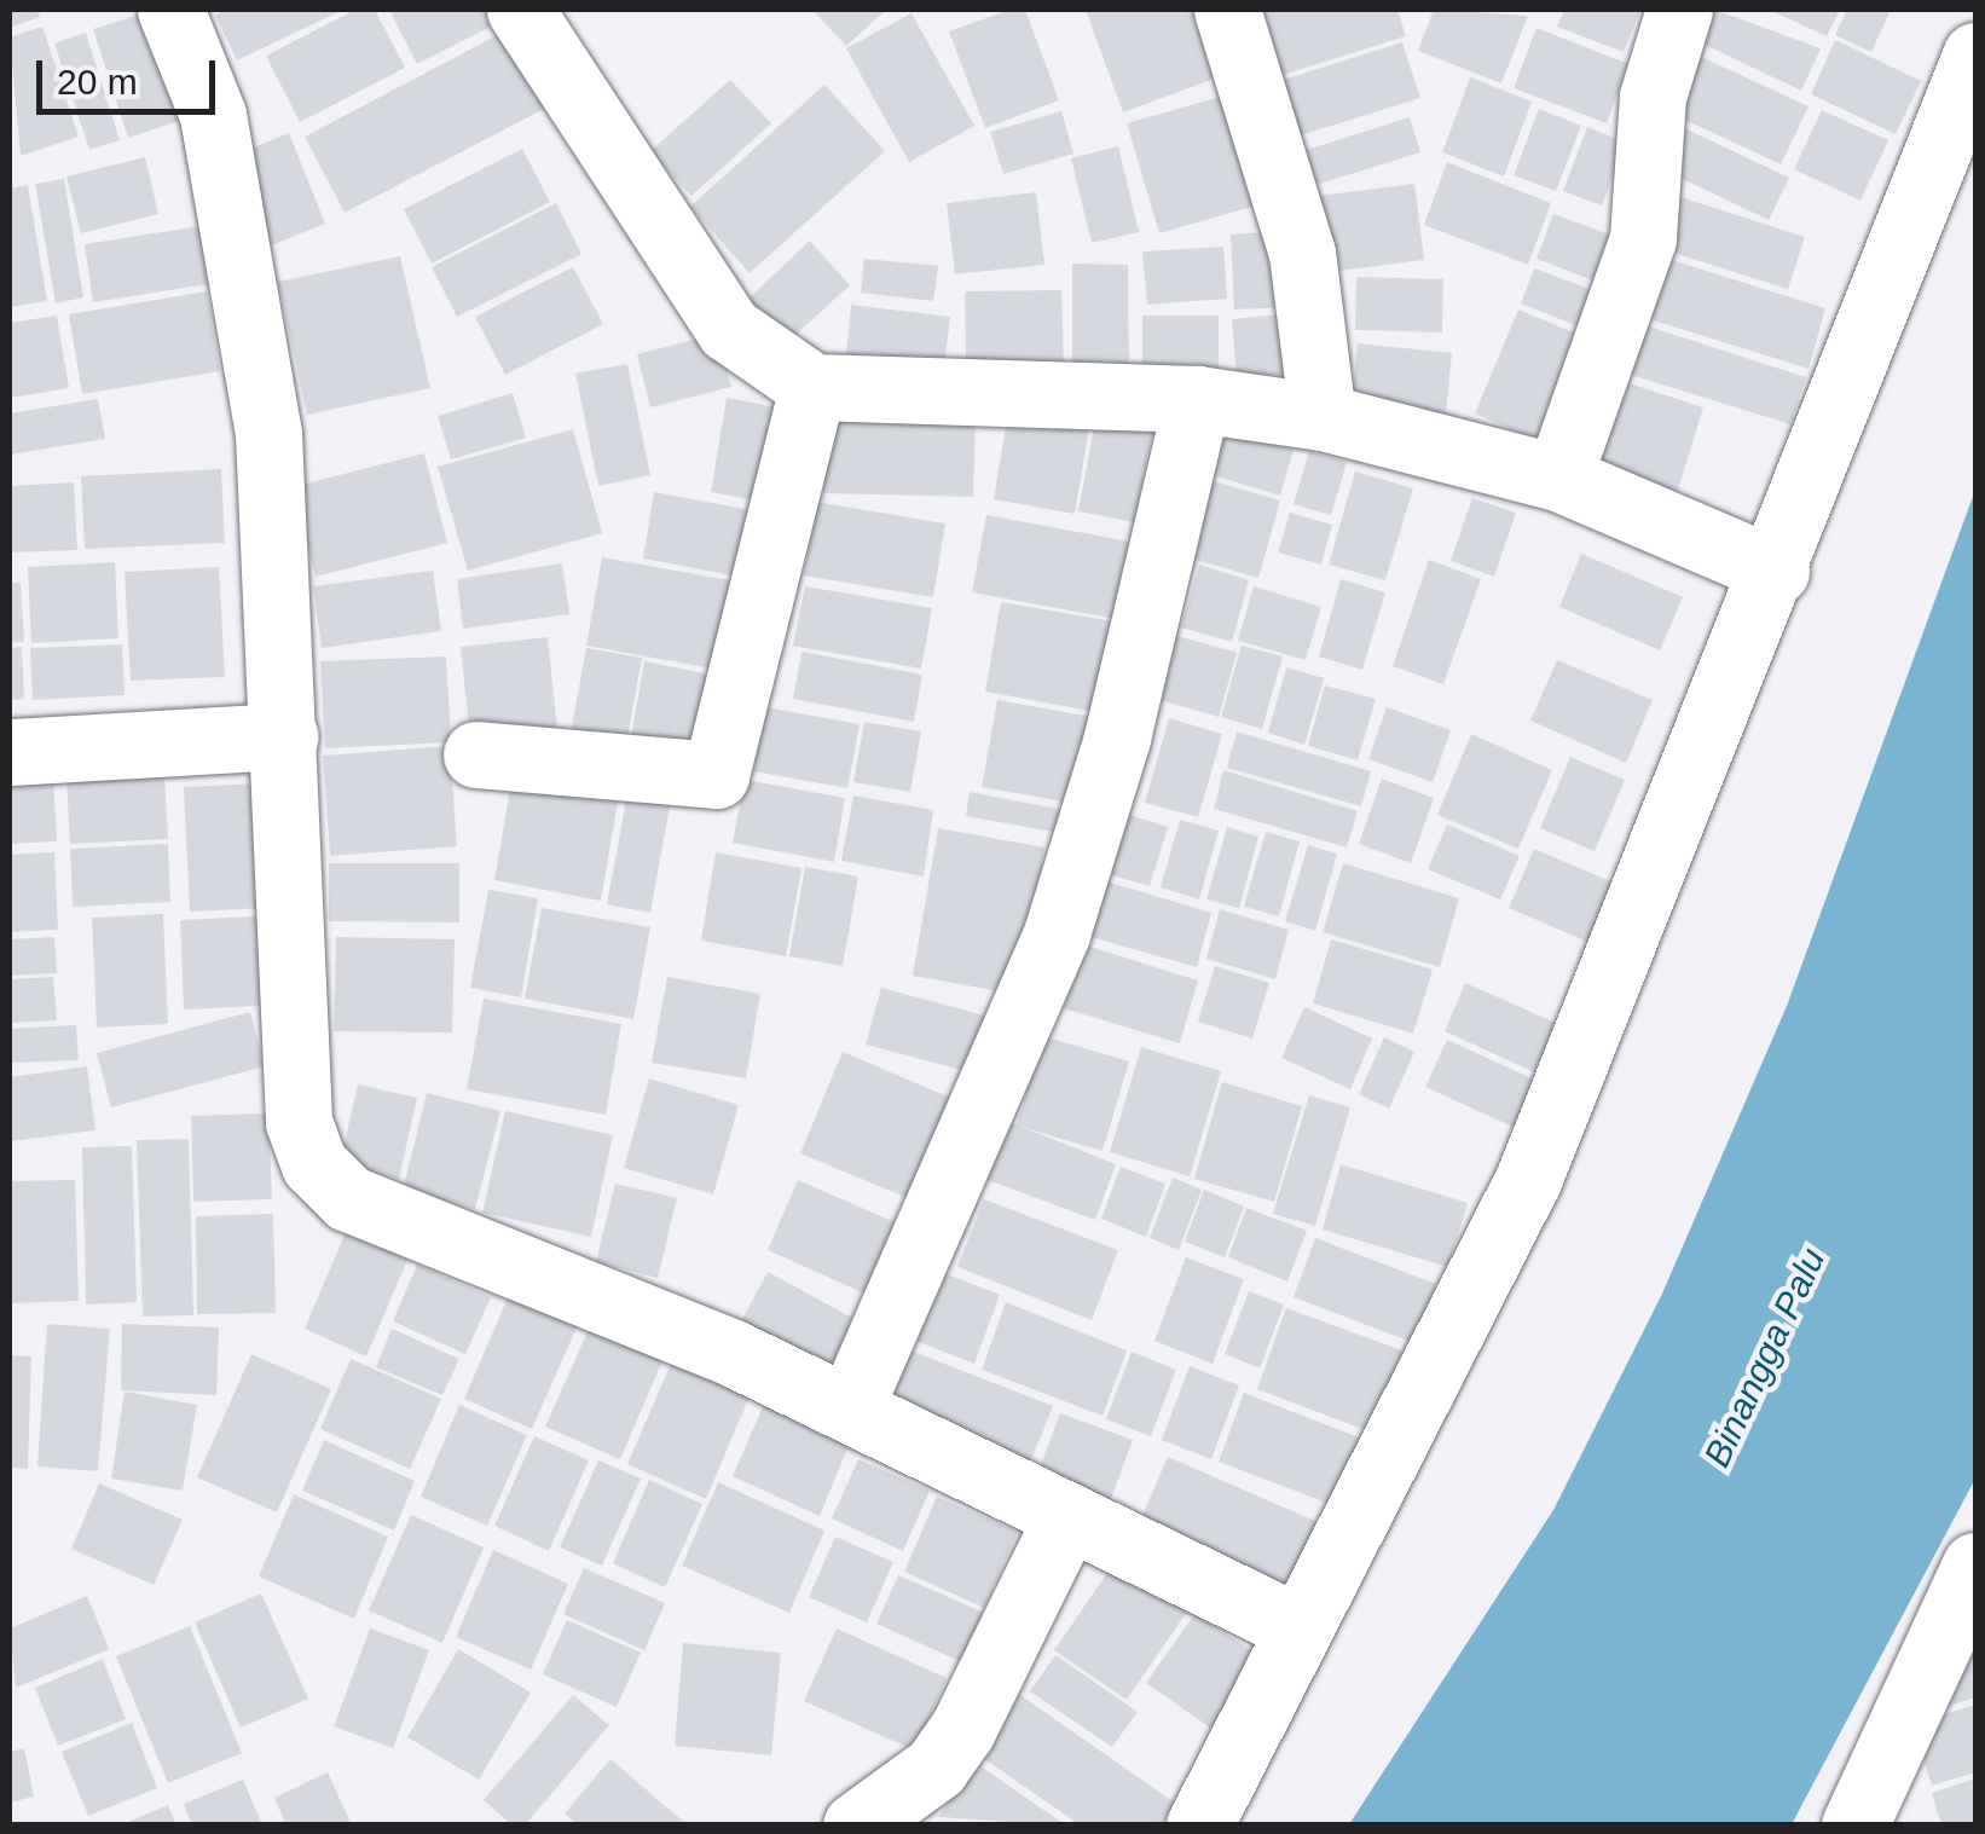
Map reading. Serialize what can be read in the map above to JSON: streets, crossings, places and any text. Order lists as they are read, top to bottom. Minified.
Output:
{"water":["Binangga Palu"],"scale_bar":"20 m"}
